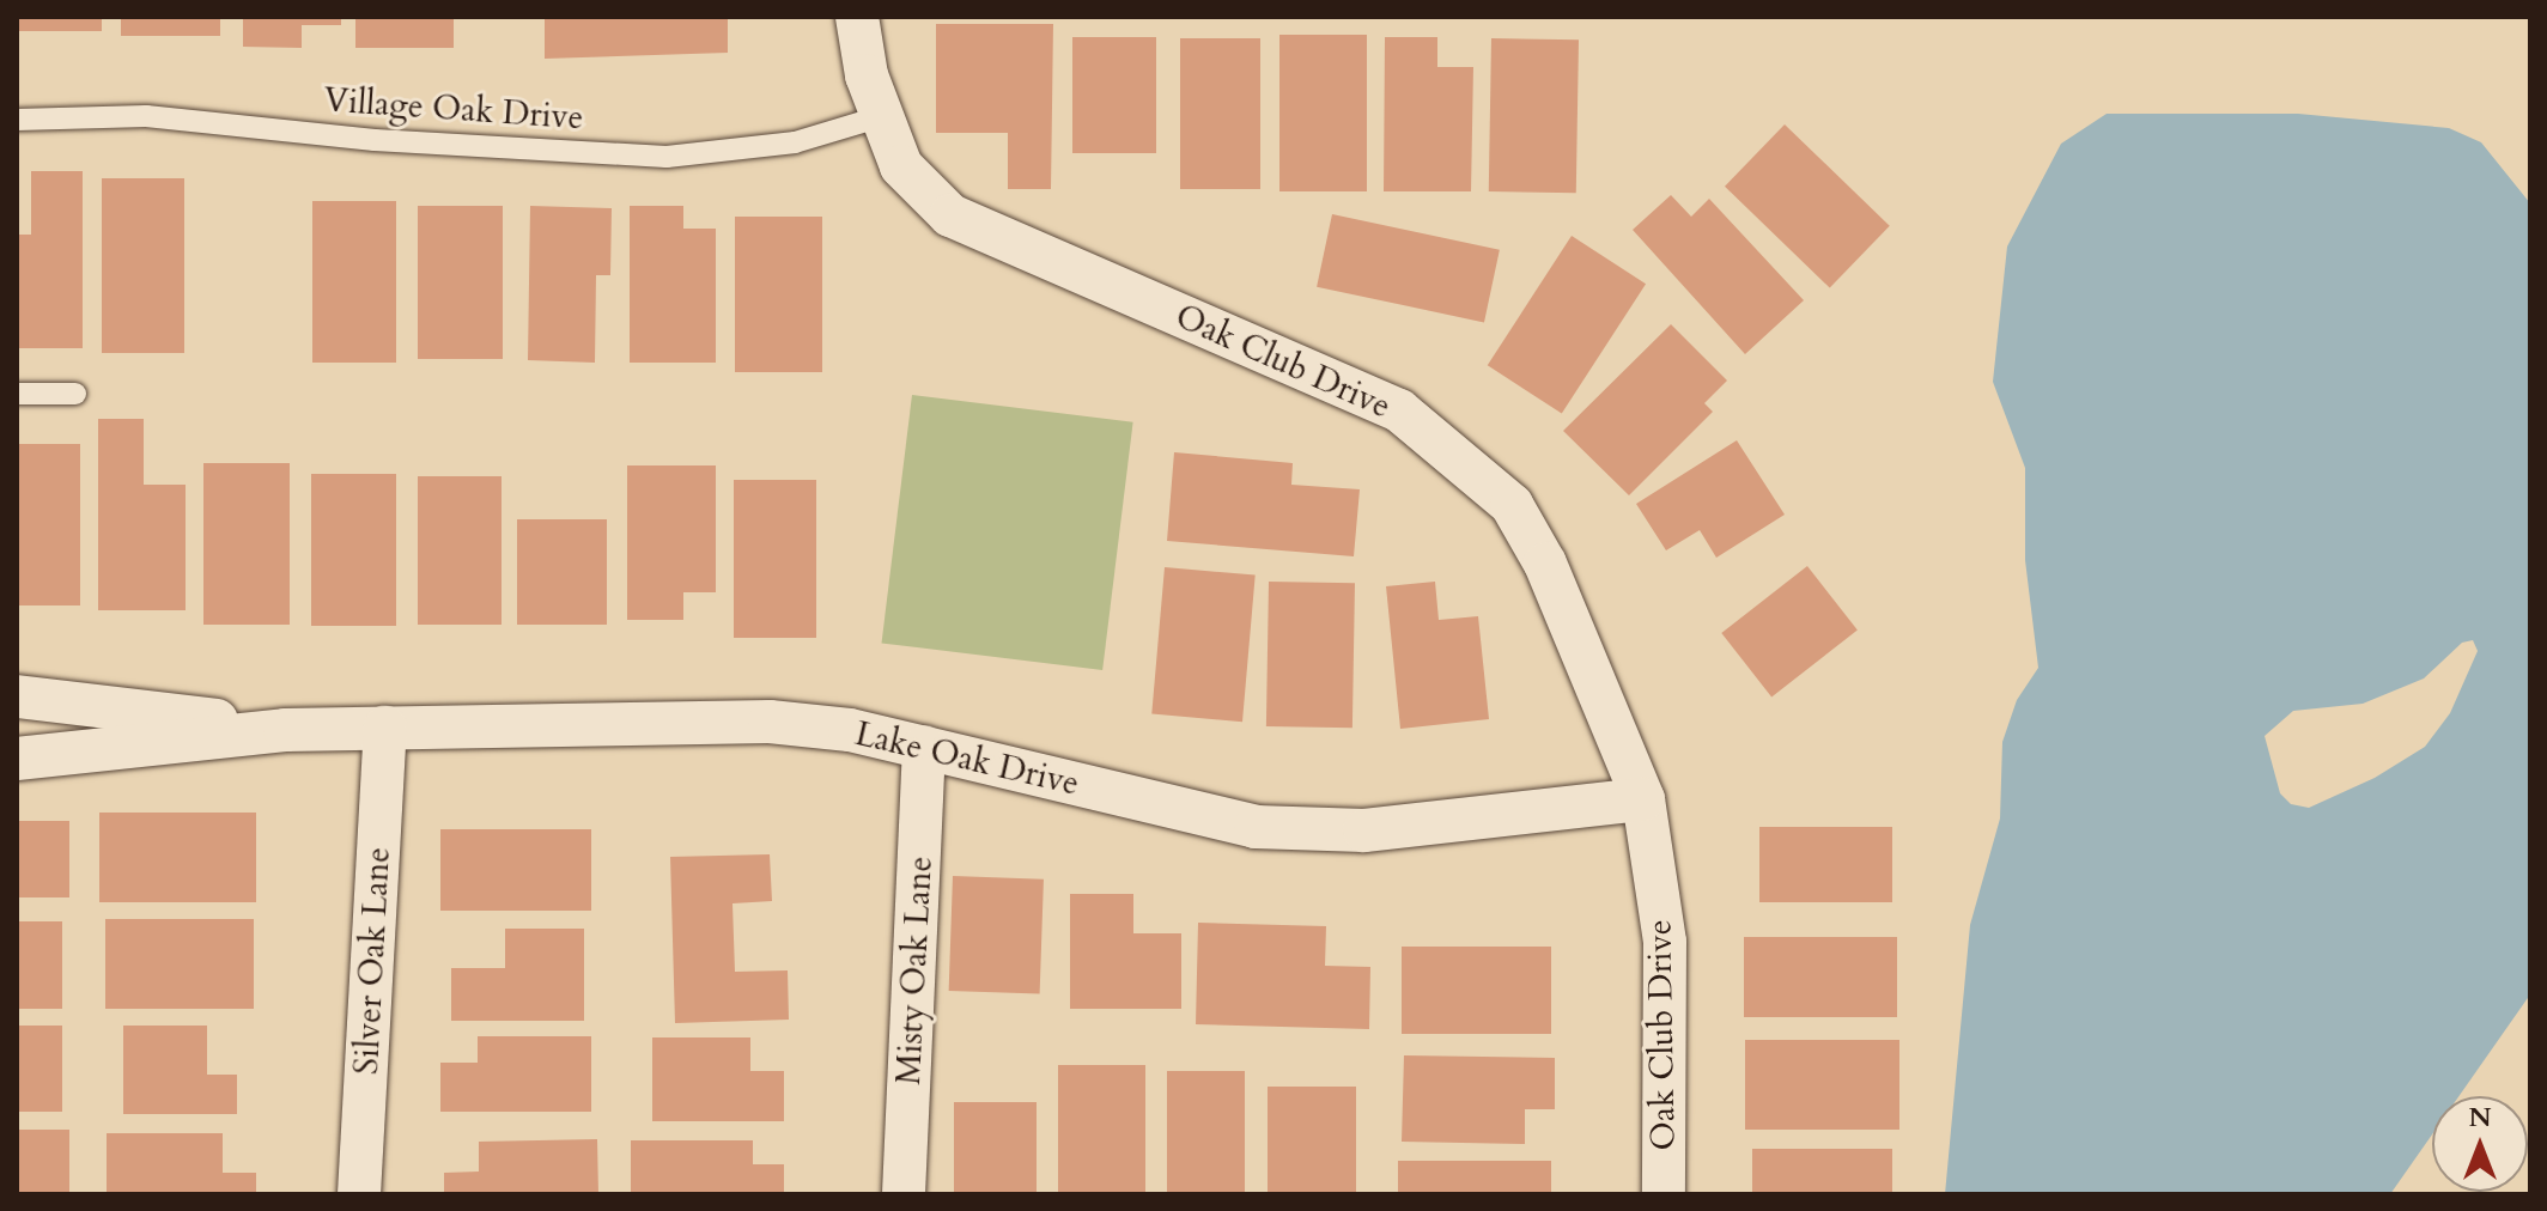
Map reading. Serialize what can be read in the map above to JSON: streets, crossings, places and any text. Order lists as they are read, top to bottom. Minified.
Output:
{"streets":{"street":["Oak Club Drive","Lake Oak Drive","Silver Oak Lane","Misty Oak Lane"],"lane":["Village Oak Drive"]},"crossings":[["Village Oak Drive","Oak Club Drive"],["Oak Club Drive","Lake Oak Drive"],["Lake Oak Drive","Silver Oak Lane"],["Lake Oak Drive","Misty Oak Lane"]],"north":"top"}
